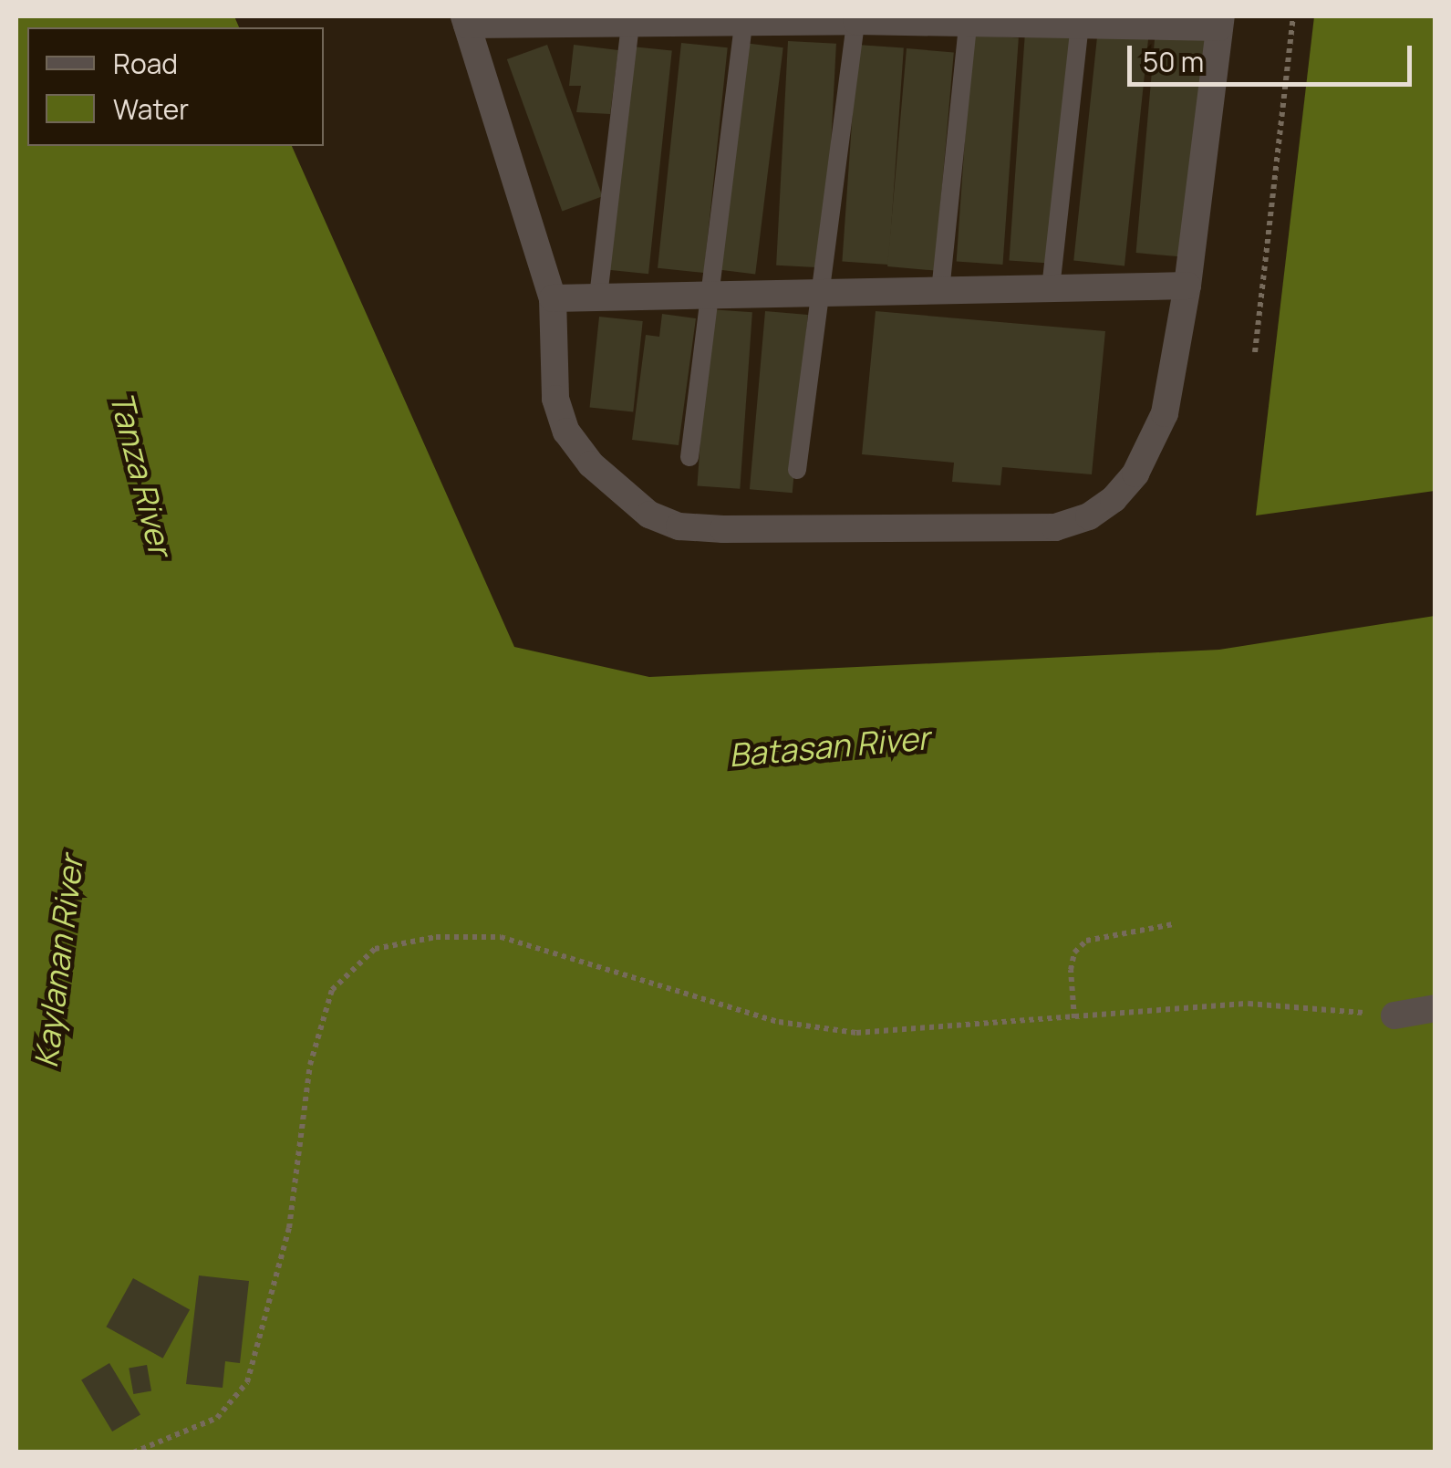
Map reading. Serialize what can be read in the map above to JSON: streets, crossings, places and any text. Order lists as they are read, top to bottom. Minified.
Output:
{"water":["Tanza River","Batasan River","Kaylanan River"],"legend":["Road","Water"],"scale_bar":"50 m"}
